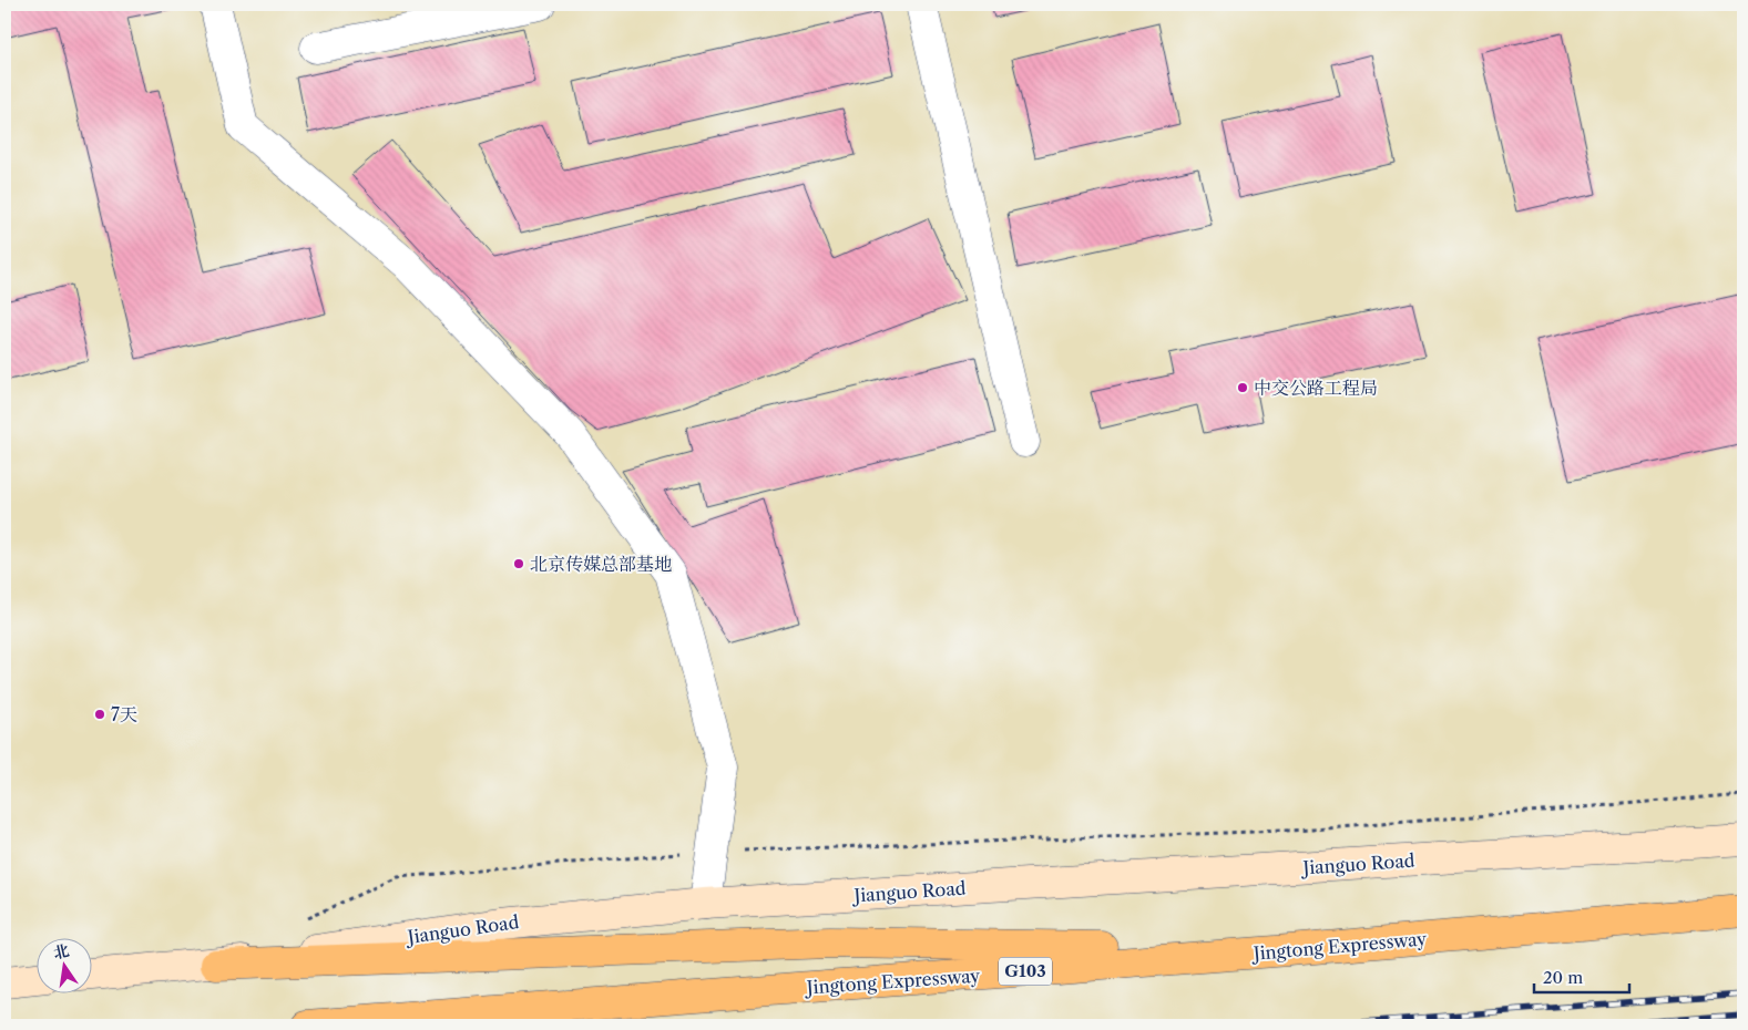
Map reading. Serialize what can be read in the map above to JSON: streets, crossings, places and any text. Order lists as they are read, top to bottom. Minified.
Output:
{"streets":{"highway":["Jingtong Expressway","G103"],"main road":["Jianguo Road"]},"places":["中交公路工程局","北京传媒总部基地","7天"],"scale_bar":"20 m","north":"top"}
